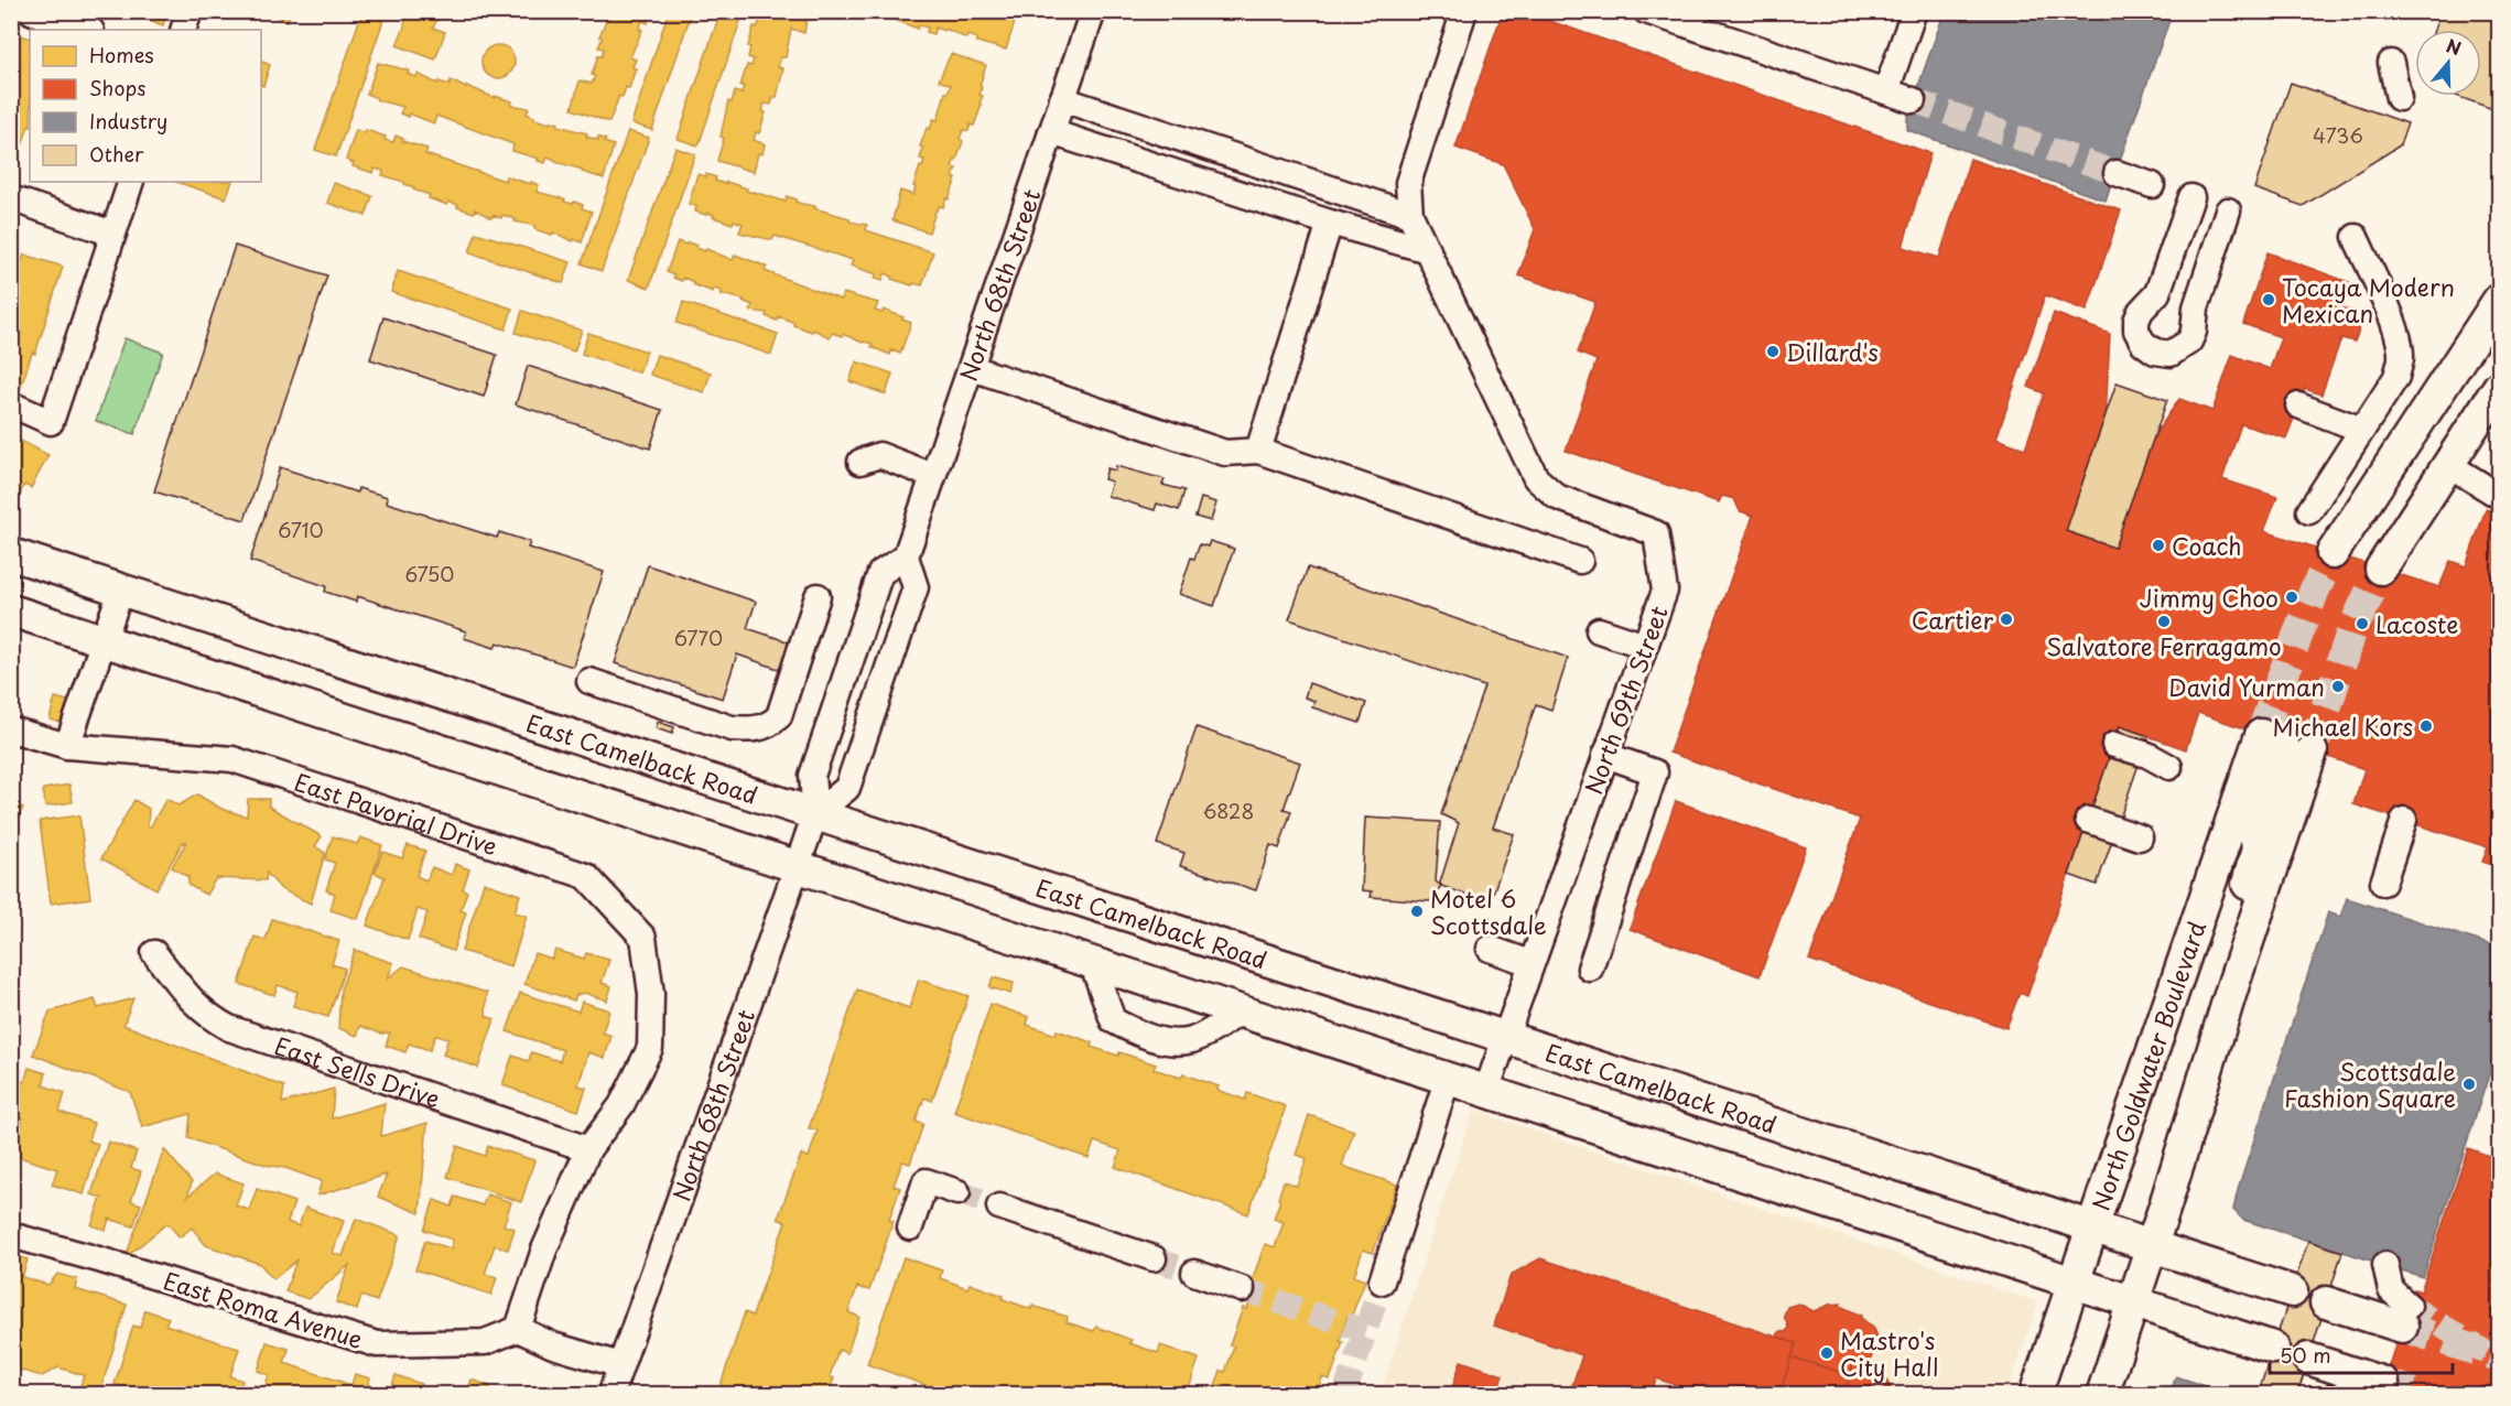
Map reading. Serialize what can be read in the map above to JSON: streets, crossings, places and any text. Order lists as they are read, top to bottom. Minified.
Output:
{"streets":{"main road":["East Camelback Road","North Goldwater Boulevard"],"street":["North 68th Street","North 69th Street","East Pavorial Drive","East Sells Drive","East Roma Avenue"]},"crossings":[["North 68th Street","East Camelback Road"],["North 69th Street","East Camelback Road"],["East Camelback Road","North Goldwater Boulevard"],["East Pavorial Drive","East Sells Drive"]],"places":["Tocaya Modern Mexican","Dillard's","Coach","Jimmy Choo","Cartier","Salvatore Ferragamo","Lacoste","David Yurman","Michael Kors","Motel 6 Scottsdale","Scottsdale Fashion Square","Mastro's City Hall"],"house_numbers":["4736","6710","6750","6770","6828"],"legend":["Homes","Shops","Industry","Other"],"scale_bar":"50 m","north":"top"}
